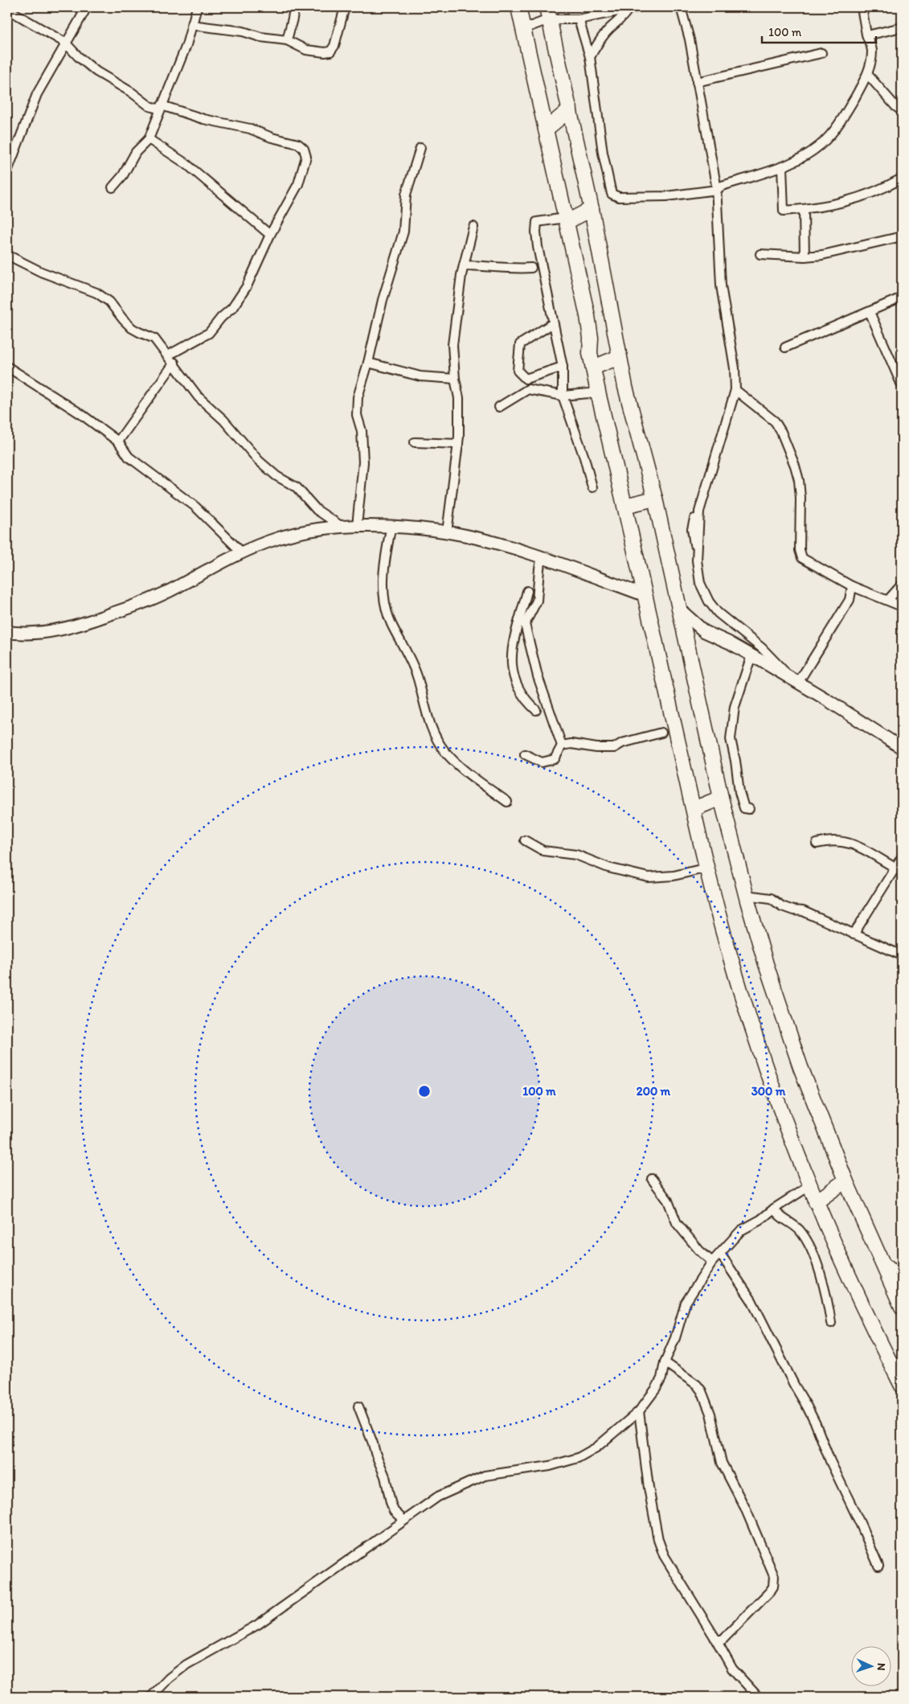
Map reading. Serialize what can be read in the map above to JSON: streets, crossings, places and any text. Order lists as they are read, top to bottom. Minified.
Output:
{"scale_bar":"100 m","north":"right","rings":["100 m","200 m","300 m"]}
